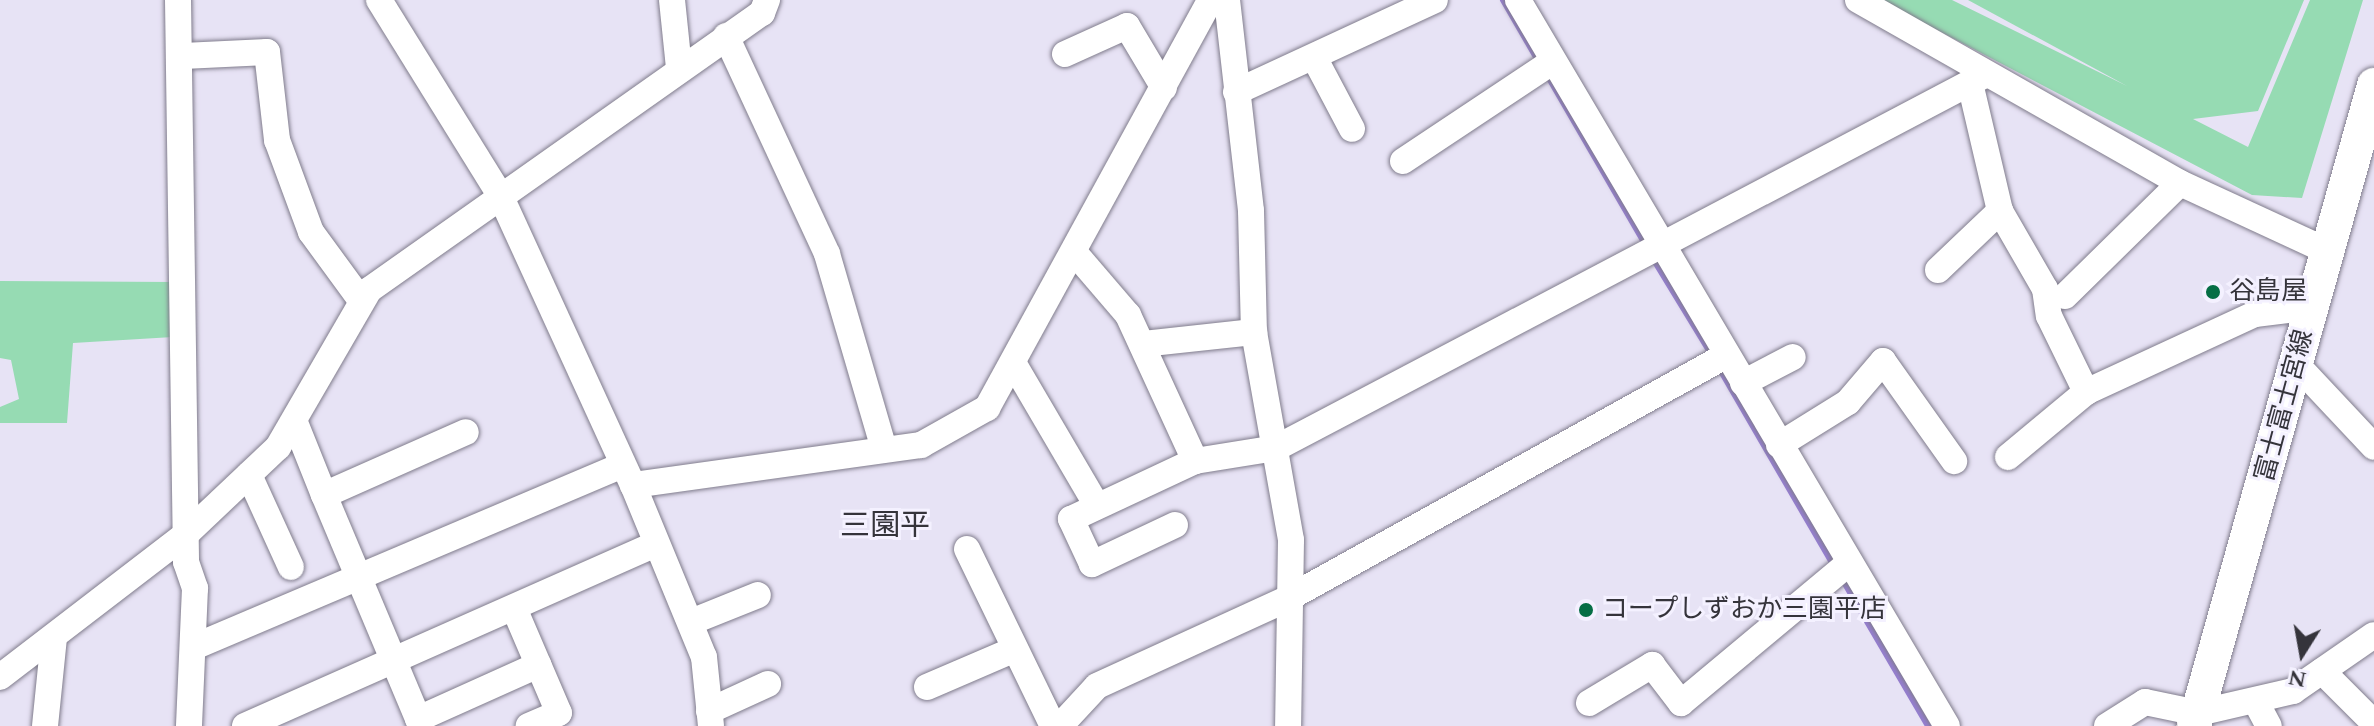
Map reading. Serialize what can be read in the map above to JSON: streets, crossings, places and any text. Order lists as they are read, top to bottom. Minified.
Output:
{"streets":{"main road":["富士富士宮線"]},"districts":["三園平"],"places":["谷島屋","コープしずおか三園平店"],"north":"bottom"}
